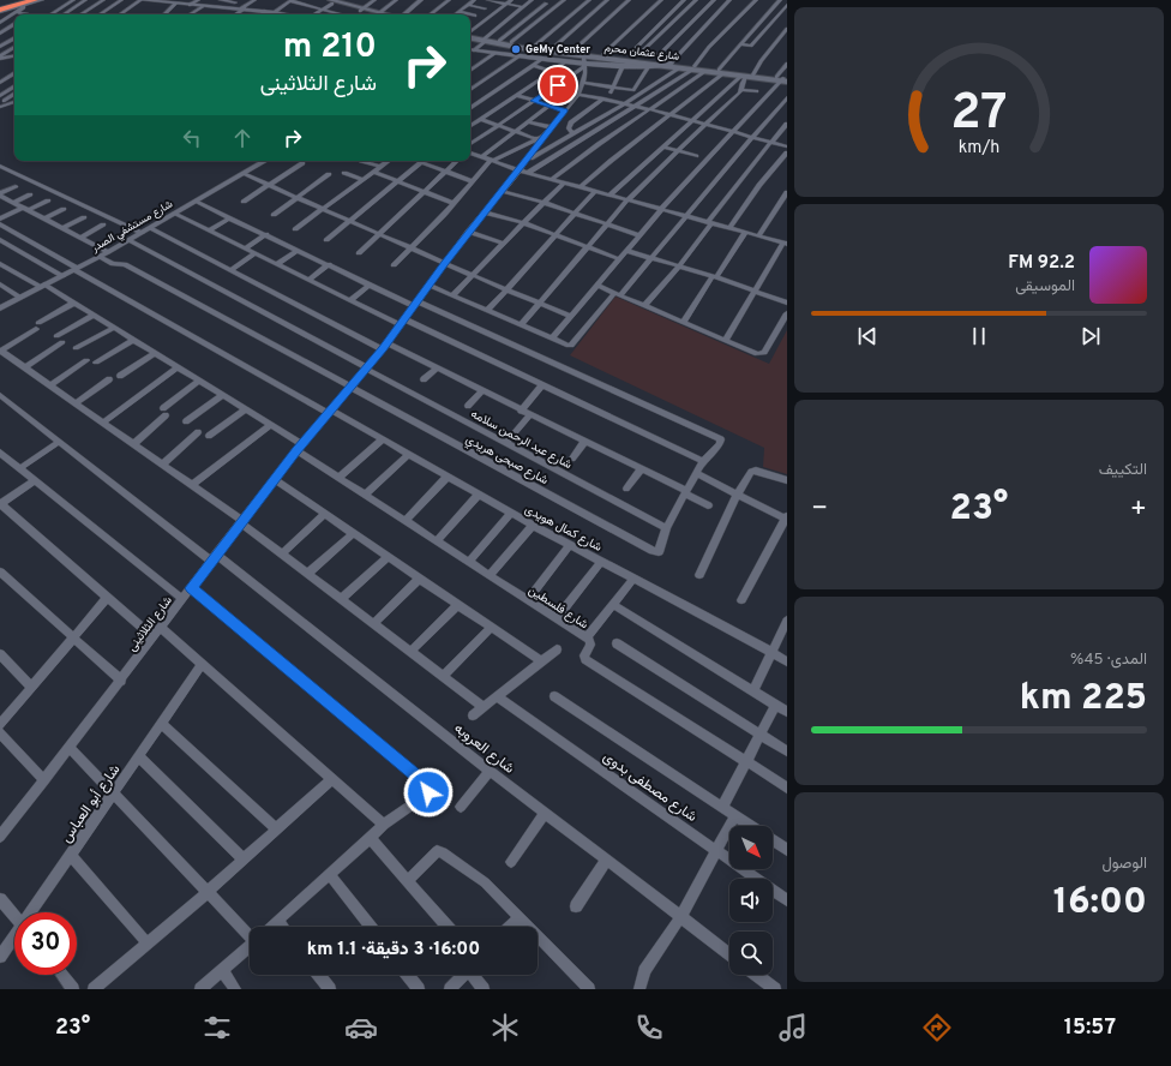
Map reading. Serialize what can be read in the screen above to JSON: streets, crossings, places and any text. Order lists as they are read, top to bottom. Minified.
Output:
{"streets":{"main road":["شارع عثمان محرم"],"street":["شارع مستشفي الصدر","شارع عبد الرحمن سلامه","شارع صبحى هريدي","شارع كمال هويدى","شارع فلسطين","شارع الثلاثينى","شارع العروبه","شارع مصطفى بدوى","شارع أبو العباس"]},"crossings":[["شارع مستشفي الصدر","شارع عبد الرحمن سلامه"],["شارع مستشفي الصدر","شارع صبحى هريدي"],["شارع مستشفي الصدر","شارع كمال هويدى"],["شارع مستشفي الصدر","شارع فلسطين"],["شارع عبد الرحمن سلامه","شارع صبحى هريدي"],["شارع عبد الرحمن سلامه","شارع الثلاثينى"],["شارع صبحى هريدي","شارع الثلاثينى"],["شارع كمال هويدى","شارع الثلاثينى"],["شارع فلسطين","شارع الثلاثينى"],["شارع الثلاثينى","شارع العروبه"]],"places":["GeMy Center"],"north":"bottom right","page":{"turn":["210 m","شارع الثلاثينى"],"song":["92.2 FM","الموسيقى"],"tile":["التكييف",["المدى · 45%","225 km"],["الوصول","16:00"]],"heat":["−","23°","+"],"limit":"30","trip":"16:00 · 3 دقيقة · 1.1 km","tabs":["15:57","23°"],"gauge":["27","km/h"]}}
